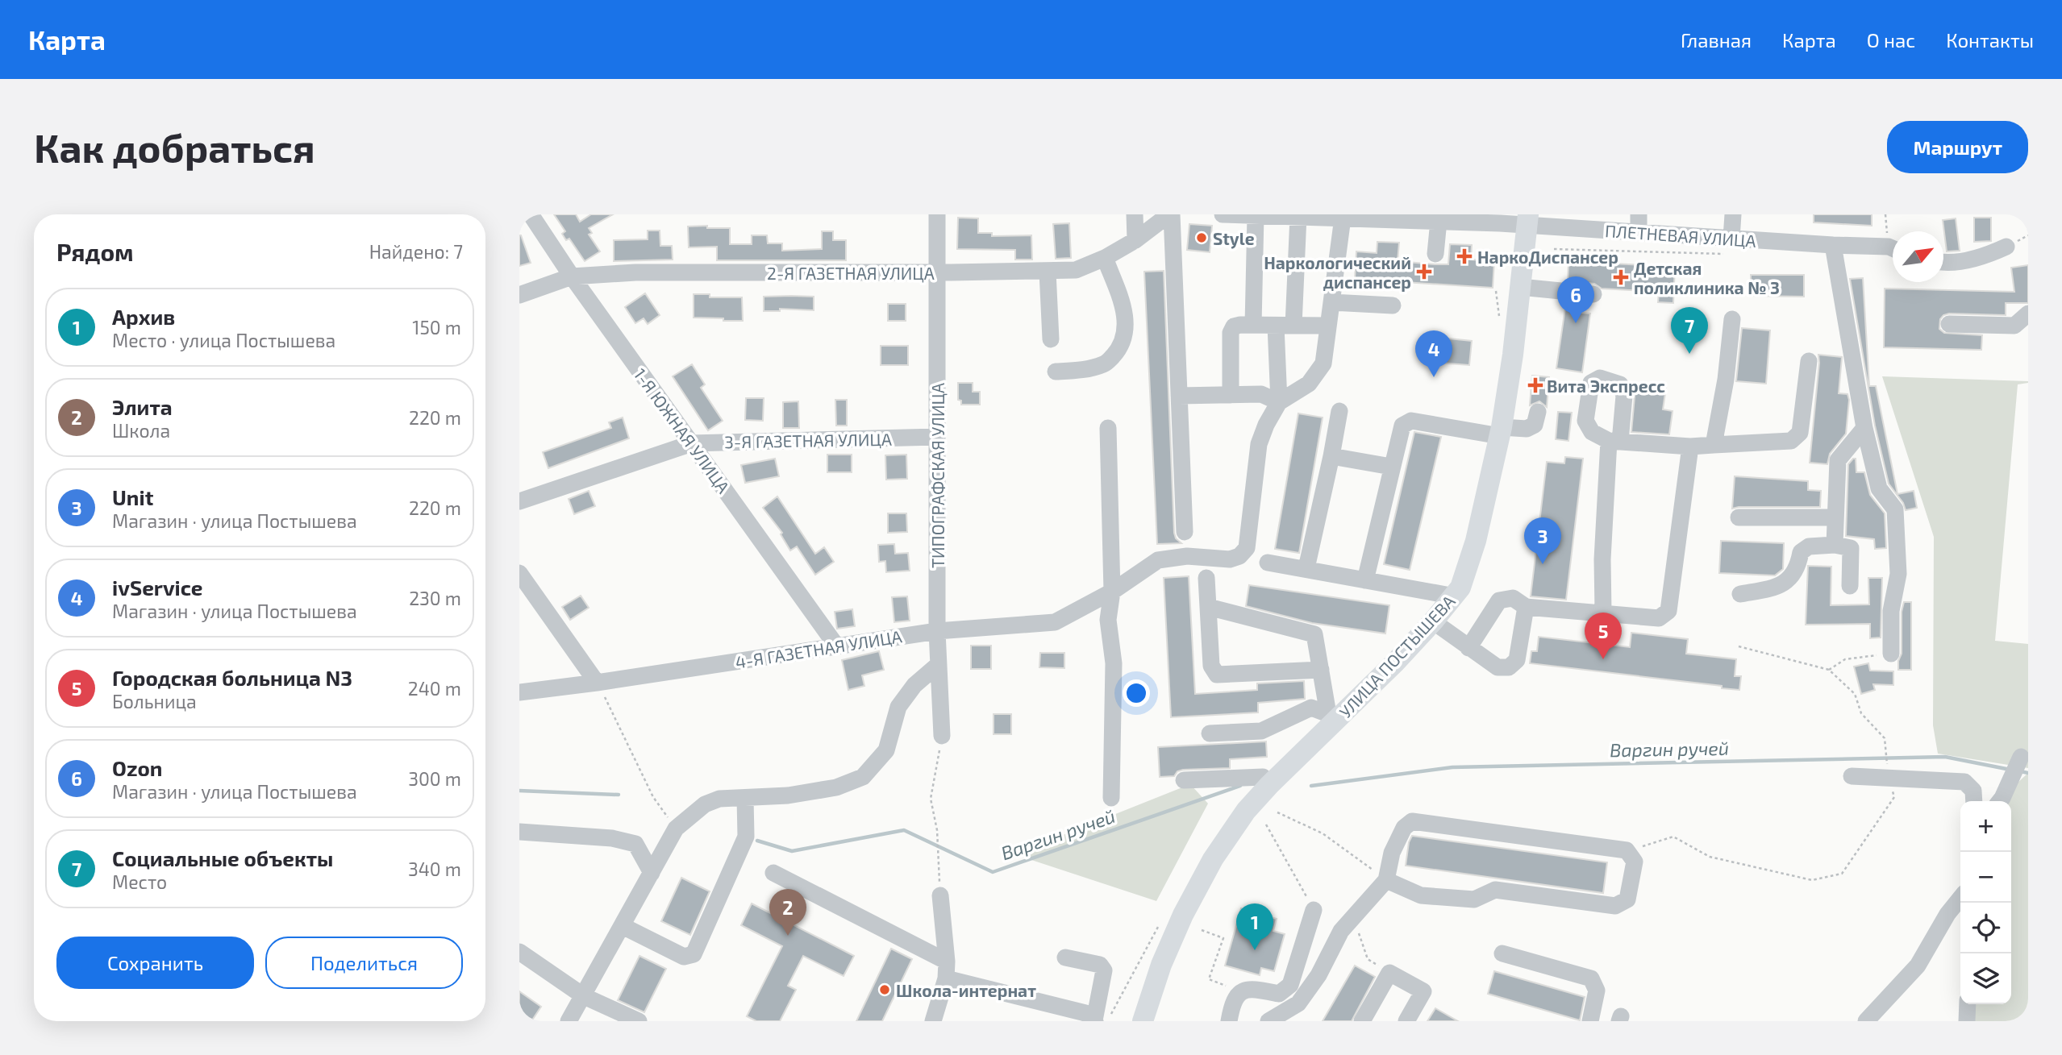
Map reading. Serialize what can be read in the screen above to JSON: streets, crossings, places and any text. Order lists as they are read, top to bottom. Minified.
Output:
{"streets":{"main road":["УЛИЦА ПОСТЫШЕВА"],"street":["ПЛЕТНЕВАЯ УЛИЦА","2-Я ГАЗЕТНАЯ УЛИЦА","1-Я ЮЖНАЯ УЛИЦА","3-Я ГАЗЕТНАЯ УЛИЦА","ТИПОГРАФСКАЯ УЛИЦА","4-Я ГАЗЕТНАЯ УЛИЦА"]},"crossings":[["ПЛЕТНЕВАЯ УЛИЦА","УЛИЦА ПОСТЫШЕВА"],["2-Я ГАЗЕТНАЯ УЛИЦА","1-Я ЮЖНАЯ УЛИЦА"],["2-Я ГАЗЕТНАЯ УЛИЦА","ТИПОГРАФСКАЯ УЛИЦА"],["1-Я ЮЖНАЯ УЛИЦА","3-Я ГАЗЕТНАЯ УЛИЦА"],["1-Я ЮЖНАЯ УЛИЦА","4-Я ГАЗЕТНАЯ УЛИЦА"],["3-Я ГАЗЕТНАЯ УЛИЦА","ТИПОГРАФСКАЯ УЛИЦА"],["ТИПОГРАФСКАЯ УЛИЦА","4-Я ГАЗЕТНАЯ УЛИЦА"]],"water":["Варгин ручей"],"places":{"other":["Style","Школа-интернат"],"health":["НаркоДиспансер","Наркологический диспансер","Детская поликлиника № 3","Вита Экспресс"]},"north":"top right","page":{"header":"Карта","nav":["Главная","Карта","О нас","Контакты"],"buttons":["Маршрут",["Сохранить","Поделиться"]],"title":"Как добраться","heading":["Рядом","Найдено: 7"],"pins":["6","7","4","3","5","2","1"],"list":[{"mark":"1","name":"Архив","note":"Место · улица Постышева","value":"150 m"},{"mark":"2","name":"Элита","note":"Школа","value":"220 m"},{"mark":"3","name":"Unit","note":"Магазин · улица Постышева","value":"220 m"},{"mark":"4","name":"ivService","note":"Магазин · улица Постышева","value":"230 m"},{"mark":"5","name":"Городская больница N3","note":"Больница","value":"240 m"},{"mark":"6","name":"Ozon","note":"Магазин · улица Постышева","value":"300 m"},{"mark":"7","name":"Социальные объекты","note":"Место","value":"340 m"}],"map_buttons":["+","−"]}}
